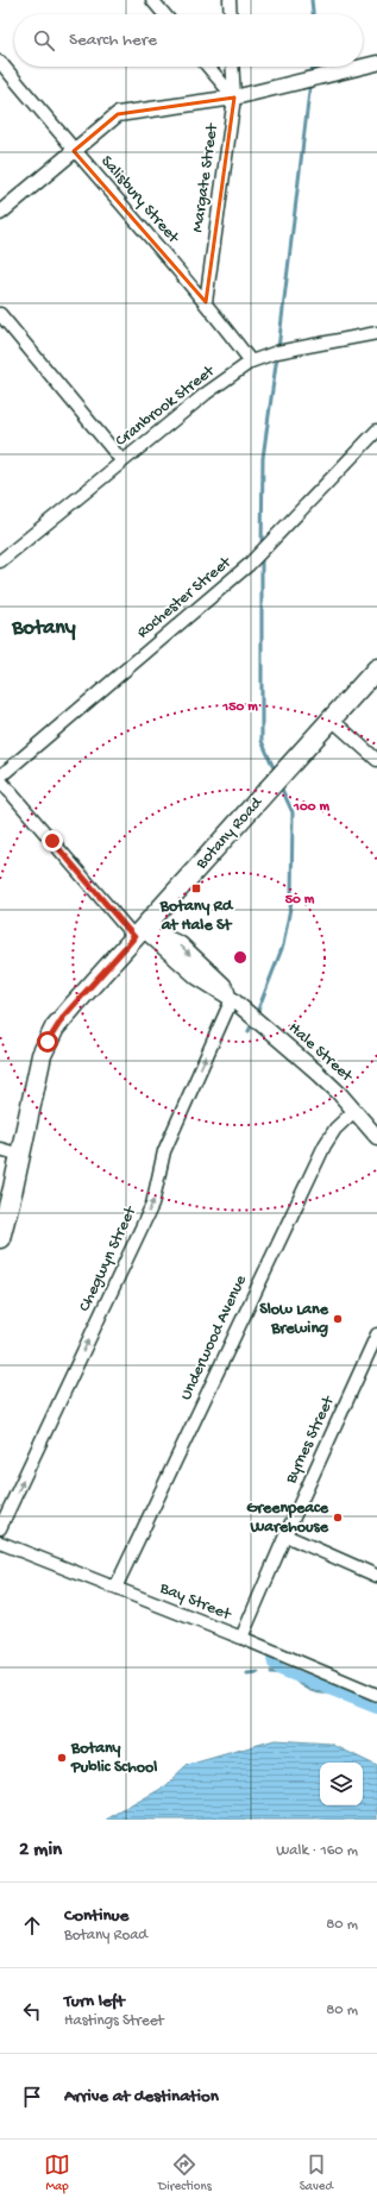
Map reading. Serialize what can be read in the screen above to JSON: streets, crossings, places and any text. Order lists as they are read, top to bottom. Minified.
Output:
{"streets":{"main road":["Botany Road"],"street":["Margate Street","Salisbury Street","Cranbrook Street","Rochester Street","Hale Street","Chegwyn Street","Underwood Avenue","Byrnes Street","Bay Street"]},"crossings":[["Margate Street","Salisbury Street"],["Salisbury Street","Cranbrook Street"],["Botany Road","Hale Street"],["Hale Street","Chegwyn Street"],["Hale Street","Underwood Avenue"],["Underwood Avenue","Bay Street"],["Byrnes Street","Bay Street"]],"one_way":["Chegwyn Street"],"districts":["Botany"],"places":{"transit":["Botany Rd at Hale St"],"other":["Slow Lane Brewing","Greenpeace Warehouse","Botany Public School"]},"page":{"search":"Search here","heading":["2 min","Walk · 160 m"],"list":[["Continue","Botany Road","80 m"],["Turn left","Hastings Street","80 m"],"Arrive at destination"],"nav":["Map","Directions","Saved"]},"rings":["150 m","100 m","50 m"]}
